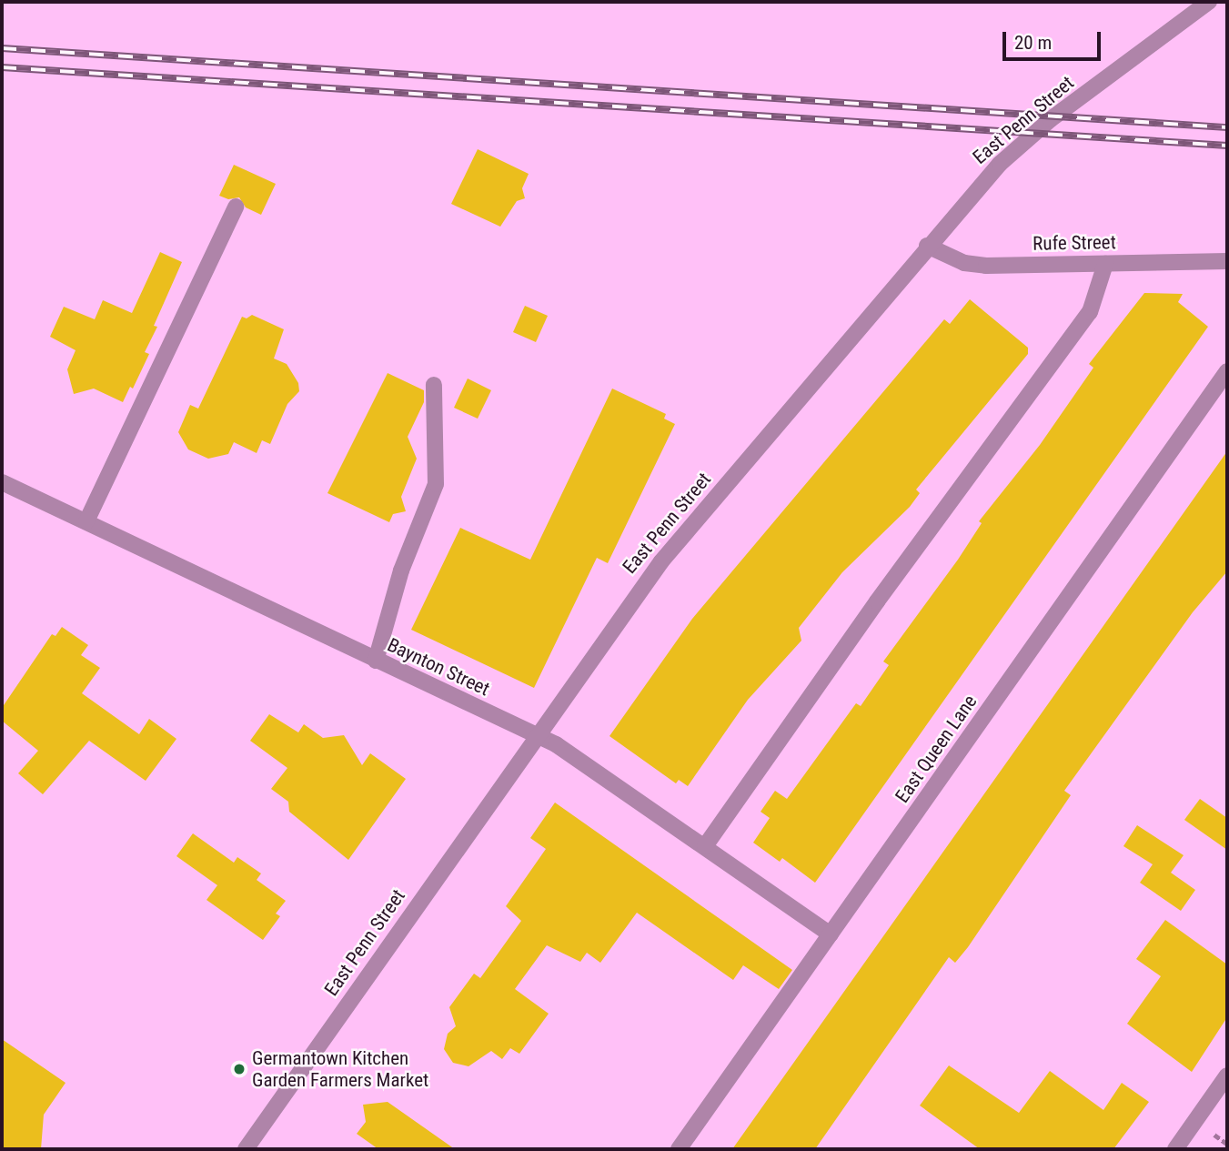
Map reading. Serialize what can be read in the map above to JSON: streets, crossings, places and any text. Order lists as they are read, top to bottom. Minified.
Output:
{"streets":{"street":["East Penn Street","Rufe Street","Baynton Street","East Queen Lane"]},"crossings":[["East Penn Street","Rufe Street"],["East Penn Street","Baynton Street"],["Baynton Street","East Queen Lane"]],"places":["Germantown Kitchen Garden Farmers Market"],"scale_bar":"20 m"}
